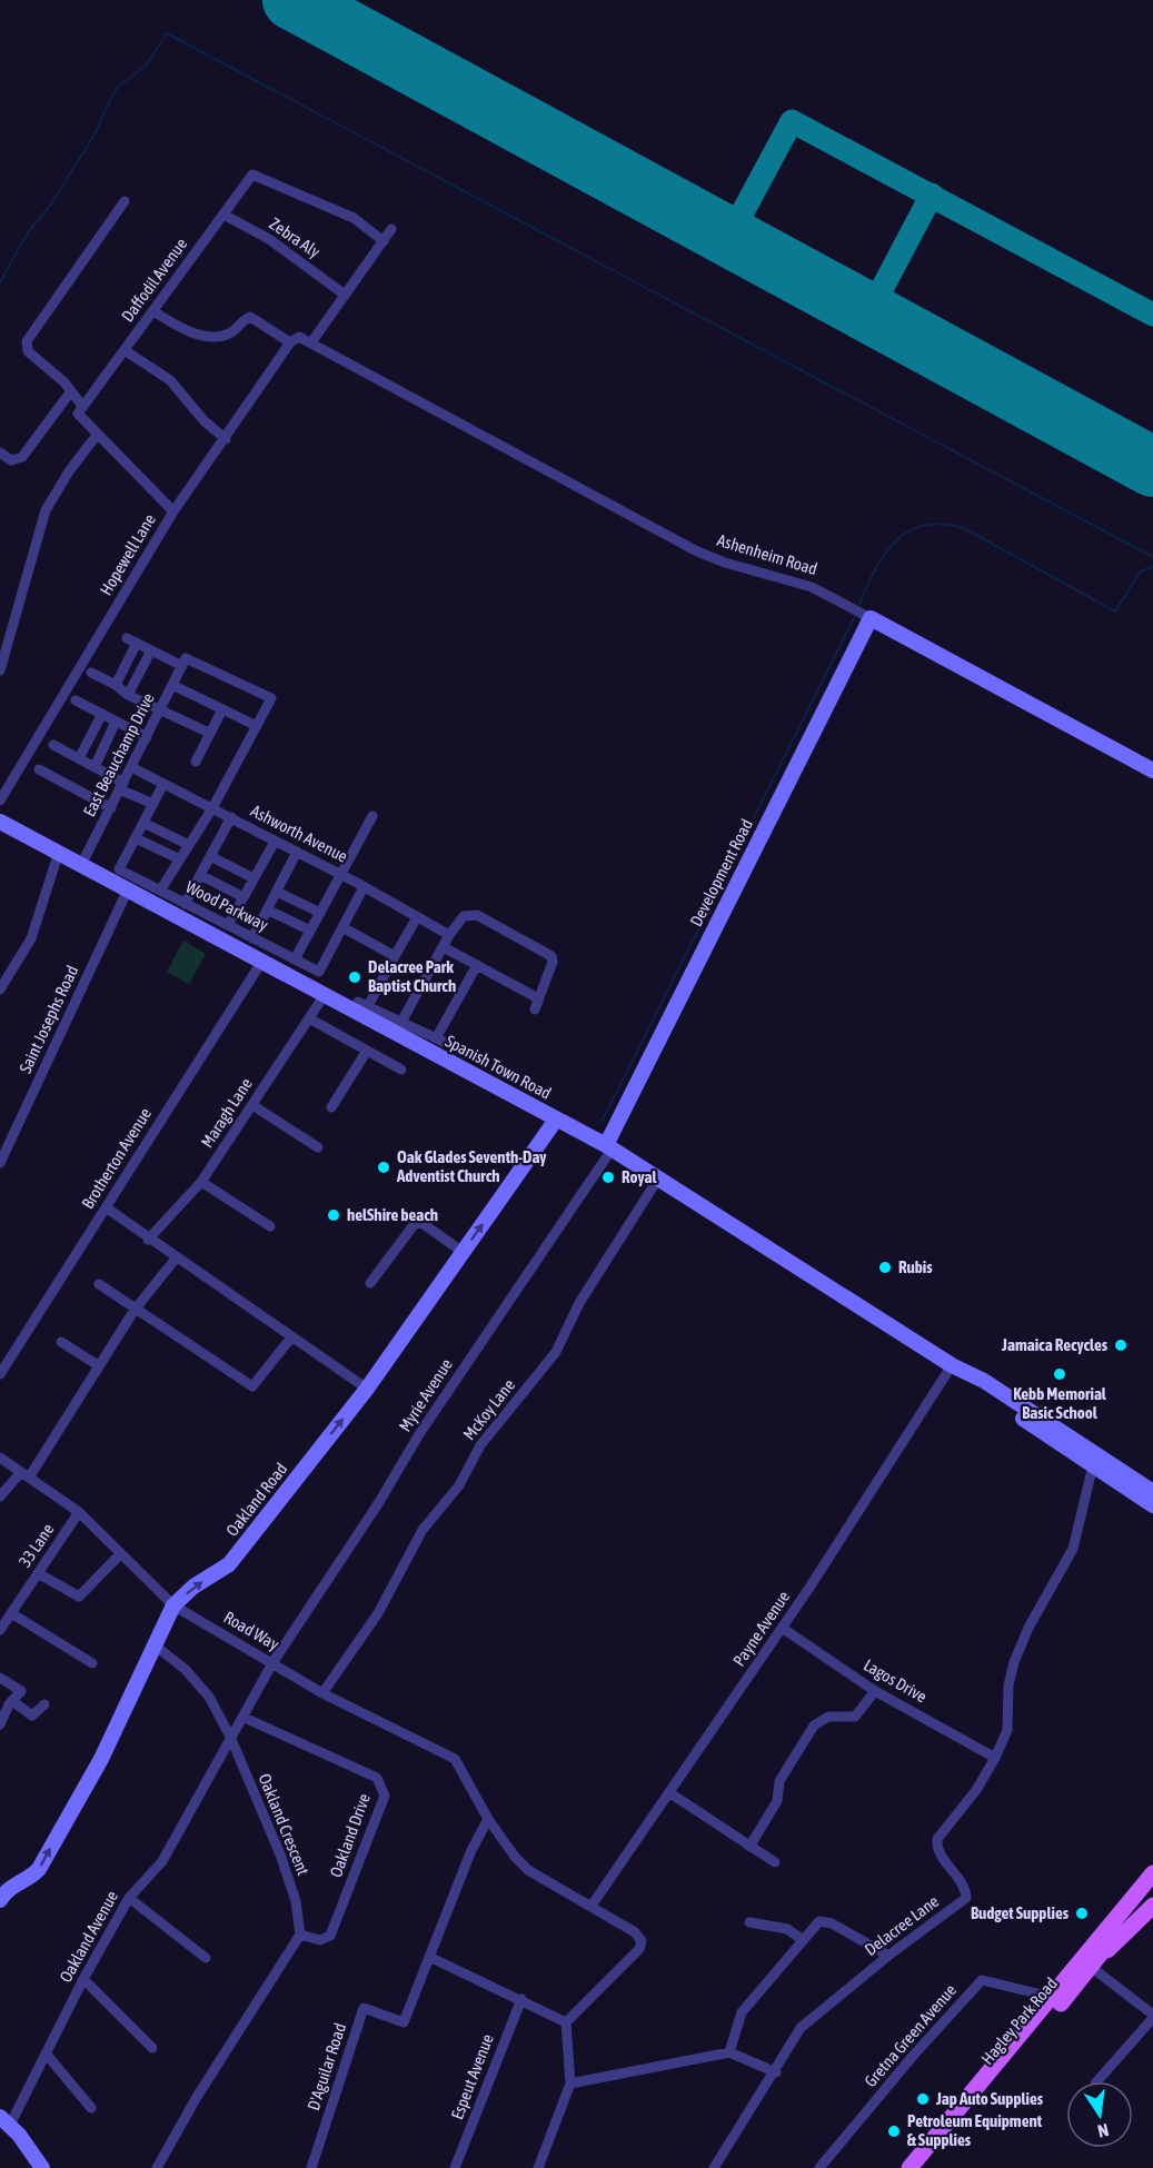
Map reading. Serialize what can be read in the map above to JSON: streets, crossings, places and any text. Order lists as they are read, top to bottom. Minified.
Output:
{"streets":{"main road":["Hagley Park Road"],"street":["Zebra Aly","Daffodil Avenue","Hopewell Lane","Ashenheim Road","East Beauchamp Drive","Ashworth Avenue","Development Road","Wood Parkway","Saint Josephs Road","Spanish Town Road","Maragh Lane","Brotherton Avenue","Myrie Avenue","McKoy Lane","Oakland Road","33 Lane","Payne Avenue","Road Way","Lagos Drive","Oakland Crescent","Oakland Drive","Delacree Lane","Oakland Avenue","Gretna Green Avenue","D'Aguilar Road","Espeut Avenue"]},"crossings":[["Zebra Aly","Daffodil Avenue"],["Daffodil Avenue","Ashenheim Road"],["Hopewell Lane","Ashenheim Road"],["Ashenheim Road","Development Road"],["East Beauchamp Drive","Ashworth Avenue"],["East Beauchamp Drive","Spanish Town Road"],["Development Road","Spanish Town Road"],["Development Road","Myrie Avenue"],["Saint Josephs Road","Spanish Town Road"],["Spanish Town Road","Maragh Lane"],["Spanish Town Road","Brotherton Avenue"],["Spanish Town Road","Myrie Avenue"],["Spanish Town Road","McKoy Lane"],["Spanish Town Road","Oakland Road"],["Spanish Town Road","Payne Avenue"],["Spanish Town Road","Delacree Lane"],["Myrie Avenue","Road Way"],["Myrie Avenue","Oakland Drive"],["Myrie Avenue","Oakland Avenue"],["McKoy Lane","Road Way"],["Oakland Road","Road Way"],["Oakland Road","Oakland Crescent"],["33 Lane","Road Way"],["Payne Avenue","Road Way"],["Payne Avenue","Lagos Drive"],["Lagos Drive","Delacree Lane"],["Oakland Crescent","Oakland Drive"],["Oakland Crescent","Oakland Avenue"],["Oakland Drive","Oakland Avenue"],["Hagley Park Road","Gretna Green Avenue"]],"one_way":["Oakland Road"],"places":["Delacree Park Baptist Church","Oak Glades Seventh-Day Adventist Church","Royal","helShire beach","Rubis","Jamaica Recycles","Kebb Memorial Basic School","Budget Supplies","Jap Auto Supplies","Petroleum Equipment & Supplies"],"north":"bottom"}
